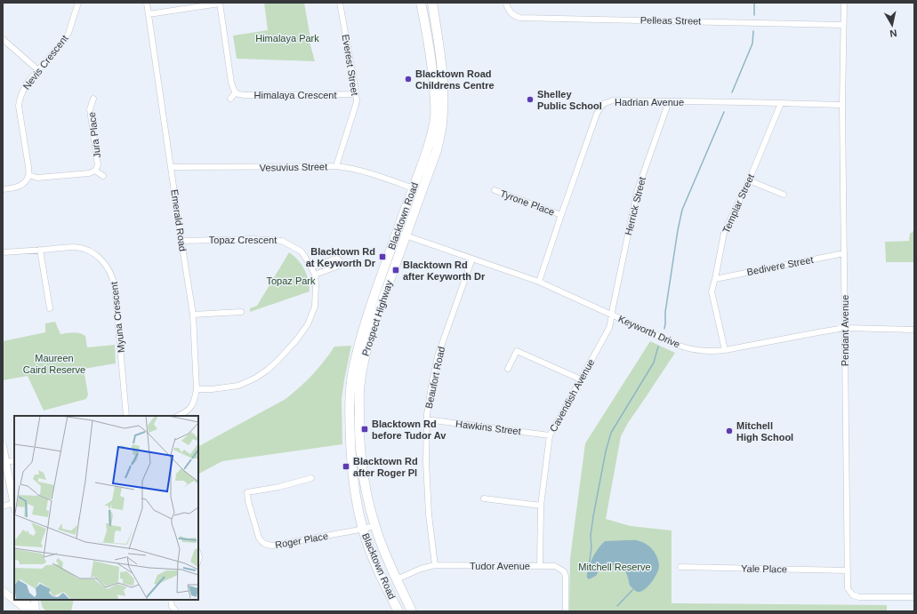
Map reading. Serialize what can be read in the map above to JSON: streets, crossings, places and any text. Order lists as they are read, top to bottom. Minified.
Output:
{"streets":{"main road":["Blacktown Road","Prospect Highway"],"street":["Pelleas Street","Nevis Crescent","Everest Street","Himalaya Crescent","Hadrian Avenue","Jura Place","Vesuvius Street","Tyrone Place","Templar Street","Herrick Street","Emerald Road","Topaz Crescent","Bedivere Street","Myuna Crescent","Pendant Avenue","Keyworth Drive","Beaufort Road","Cavendish Avenue","Hawkins Street","Roger Place","Tudor Avenue","Yale Place"]},"crossings":[["Pelleas Street","Pendant Avenue"],["Nevis Crescent","Jura Place"],["Everest Street","Himalaya Crescent"],["Everest Street","Vesuvius Street"],["Hadrian Avenue","Tyrone Place"],["Hadrian Avenue","Templar Street"],["Hadrian Avenue","Herrick Street"],["Hadrian Avenue","Pendant Avenue"],["Hadrian Avenue","Keyworth Drive"],["Vesuvius Street","Blacktown Road"],["Vesuvius Street","Emerald Road"],["Templar Street","Bedivere Street"],["Templar Street","Keyworth Drive"],["Herrick Street","Keyworth Drive"],["Herrick Street","Cavendish Avenue"],["Blacktown Road","Keyworth Drive"],["Blacktown Road","Roger Place"],["Emerald Road","Topaz Crescent"],["Bedivere Street","Pendant Avenue"],["Prospect Highway","Keyworth Drive"],["Prospect Highway","Roger Place"],["Prospect Highway","Tudor Avenue"],["Pendant Avenue","Keyworth Drive"],["Pendant Avenue","Yale Place"],["Keyworth Drive","Beaufort Road"],["Keyworth Drive","Cavendish Avenue"],["Beaufort Road","Hawkins Street"],["Beaufort Road","Tudor Avenue"],["Cavendish Avenue","Hawkins Street"],["Cavendish Avenue","Tudor Avenue"]],"parks":["Himalaya Park","Topaz Park","Maureen Caird Reserve","Mitchell Reserve"],"places":{"other":["Blacktown Road Childrens Centre","Shelley Public School","Mitchell High School"],"transit":["Blacktown Rd at Keyworth Dr","Blacktown Rd after Keyworth Dr","Blacktown Rd before Tudor Av","Blacktown Rd after Roger Pl"]},"north":"bottom"}
